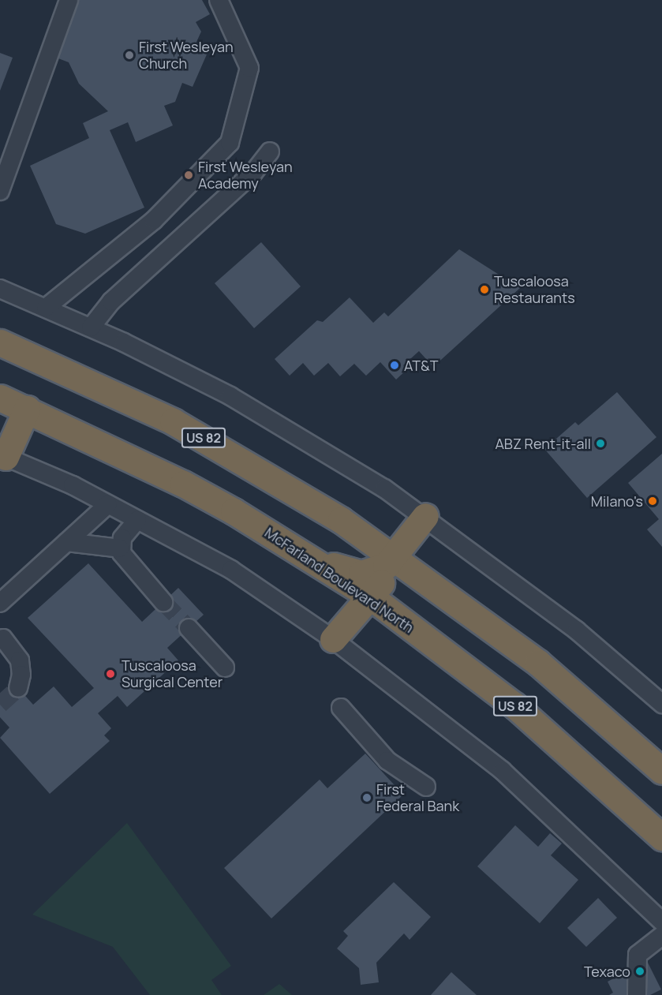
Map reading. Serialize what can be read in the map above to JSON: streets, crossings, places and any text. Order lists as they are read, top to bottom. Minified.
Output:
{"streets":{"highway":["US 82","McFarland Boulevard North"]},"places":["First Wesleyan Church","First Wesleyan Academy","Tuscaloosa Restaurants","AT&T","ABZ Rent-it-all","Milano's","Tuscaloosa Surgical Center","First Federal Bank","Texaco"]}
